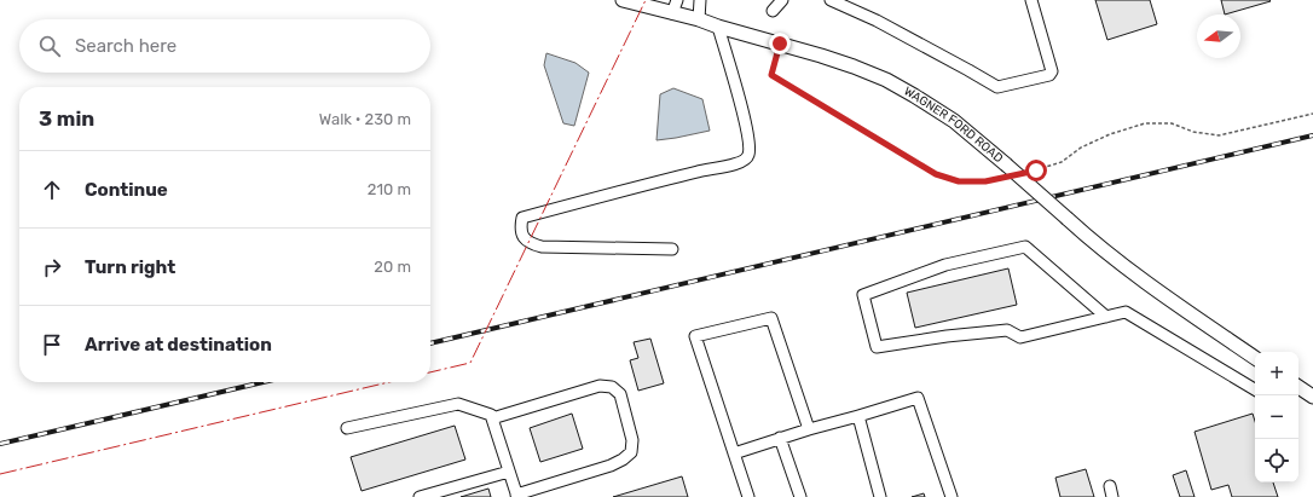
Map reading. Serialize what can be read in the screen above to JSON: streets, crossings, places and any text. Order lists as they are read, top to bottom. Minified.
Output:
{"streets":{"main road":["WAGNER FORD ROAD"]},"north":"left","page":{"search":"Search here","heading":["3 min","Walk · 230 m"],"list":[["Continue","210 m"],["Turn right","20 m"],"Arrive at destination"],"map_buttons":["+","−"]}}
